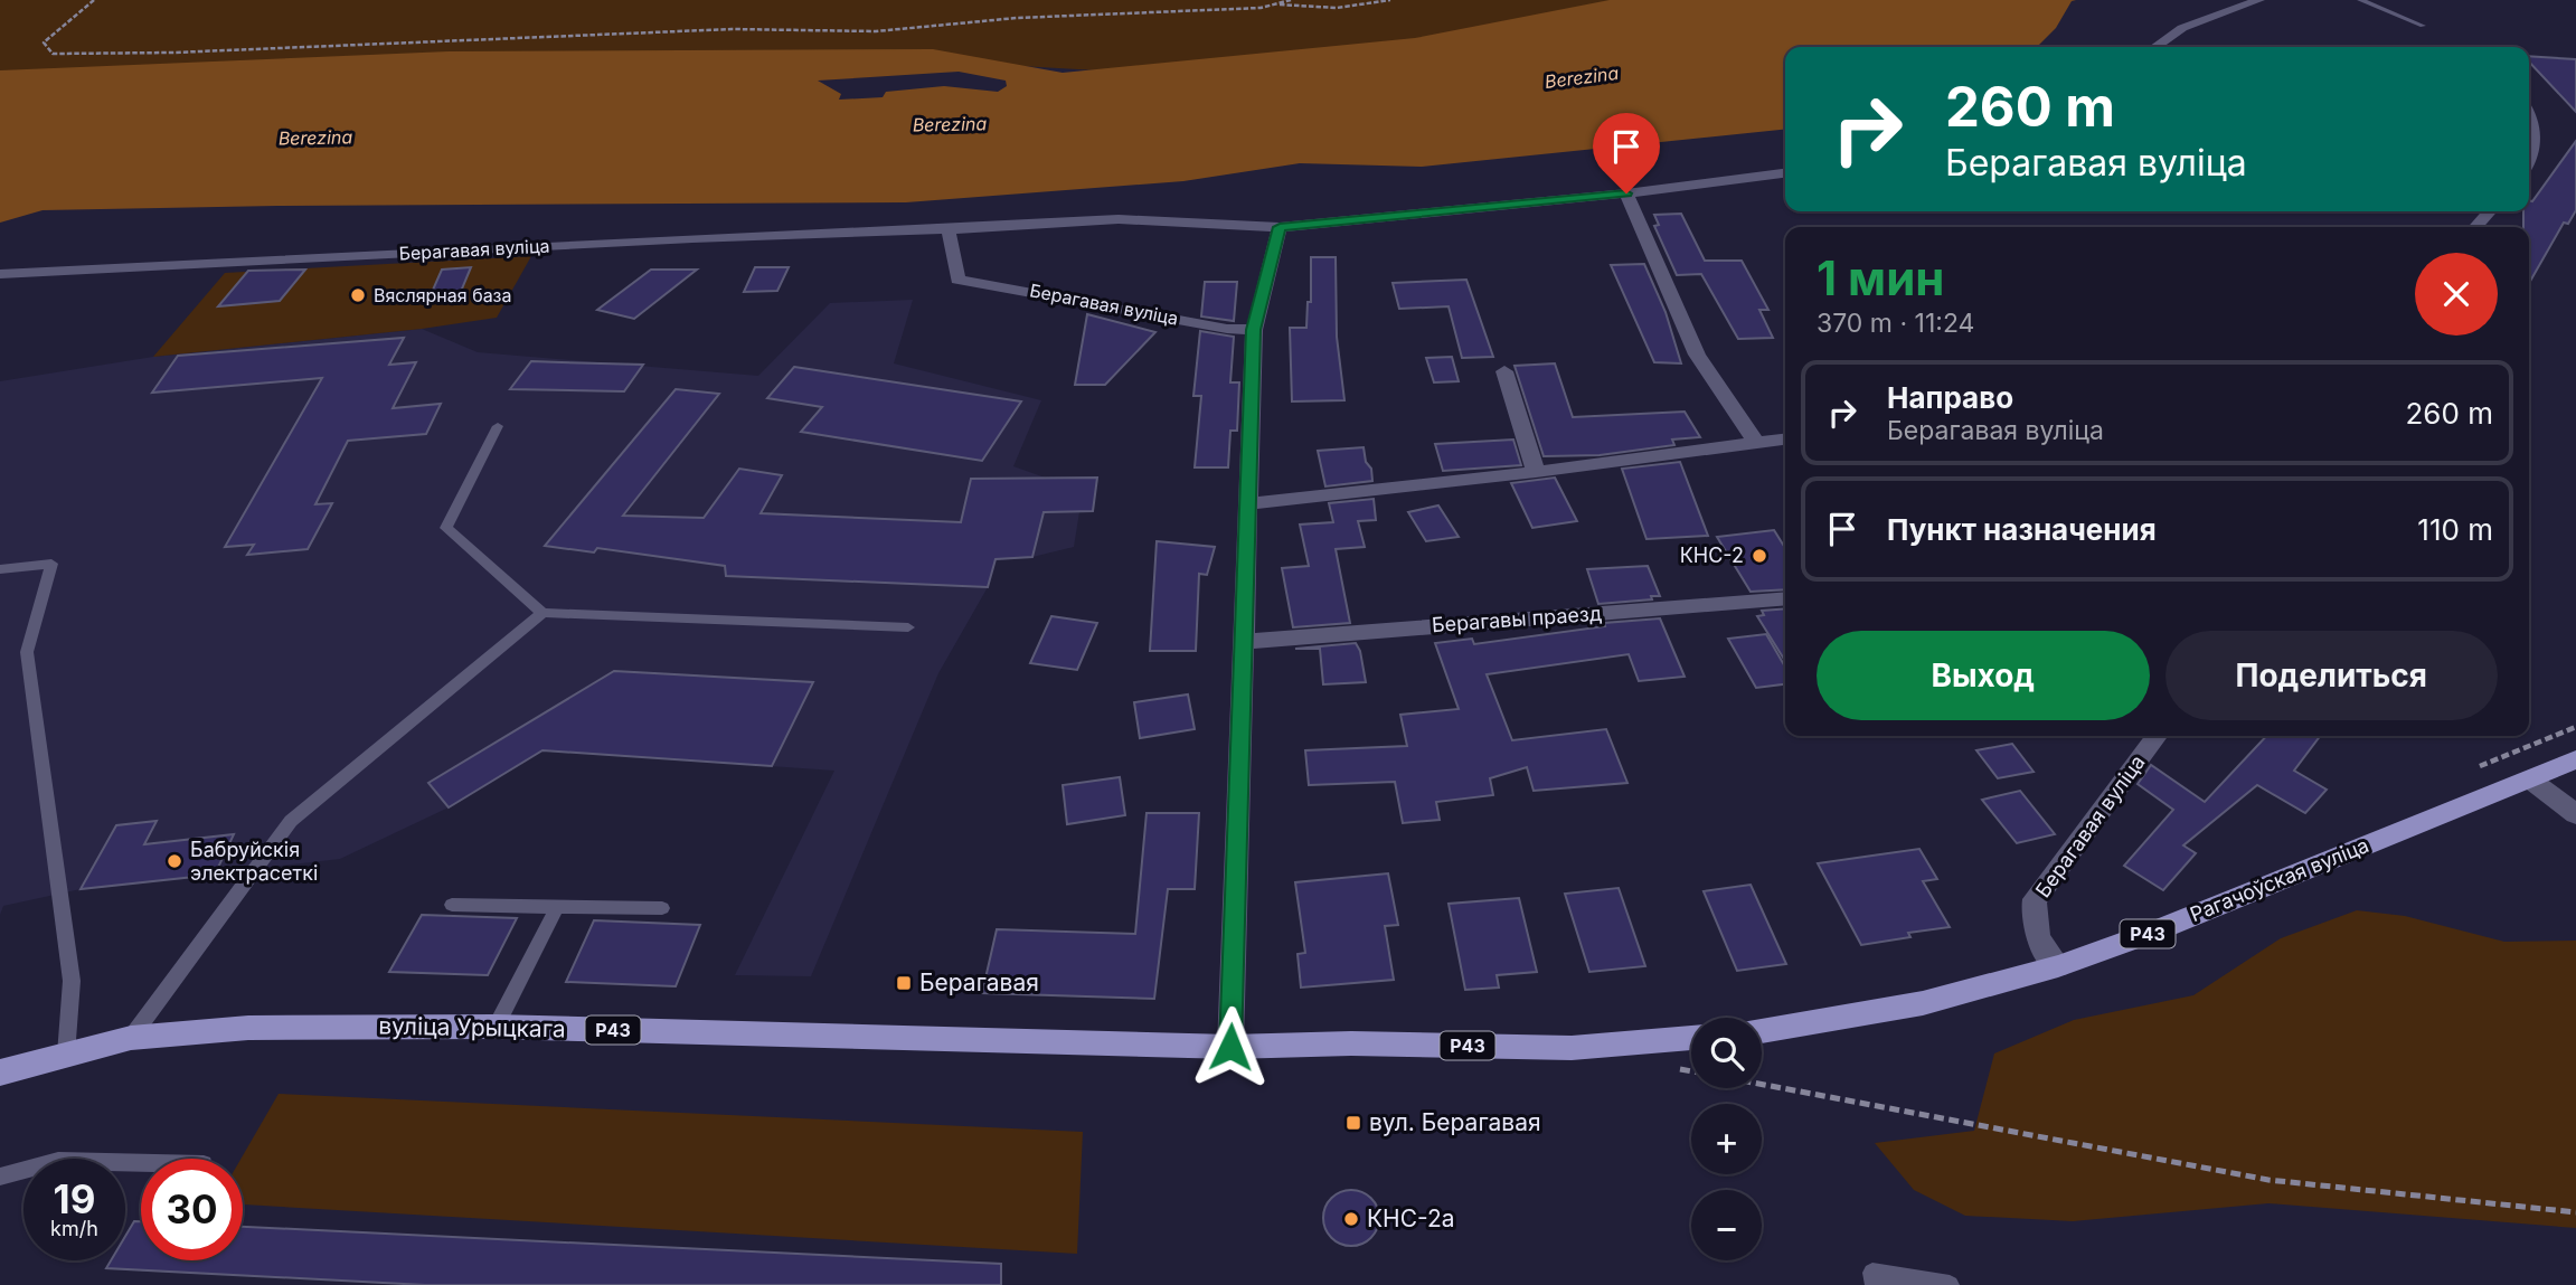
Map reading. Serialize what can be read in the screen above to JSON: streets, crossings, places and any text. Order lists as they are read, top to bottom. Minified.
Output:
{"streets":{"main road":["Рагачоўская вуліца","Р43","вуліца Урыцкага"],"street":["Берагавая вуліца","Берагавы праезд"]},"crossings":[["Берагавая вуліца","Рагачоўская вуліца"],["Р43","вуліца Урыцкага"]],"water":["Berezina"],"places":{"other":["Вяслярная база","КНС-2","Бабруйскія электрасеткі","КНС-2а"],"transit":["Берагавая","вул. Берагавая"]},"page":{"turn":["260 m","Берагавая вуліца"],"heading":["1 мин","370 m · 11:24"],"list":[{"name":"Направо","note":"Берагавая вуліца","value":"260 m"},{"name":"Пункт назначения","value":"110 m"}],"buttons":["Выход","Поделиться"],"map_buttons":["+","−"],"speed":"19 km/h","limit":"30"}}
